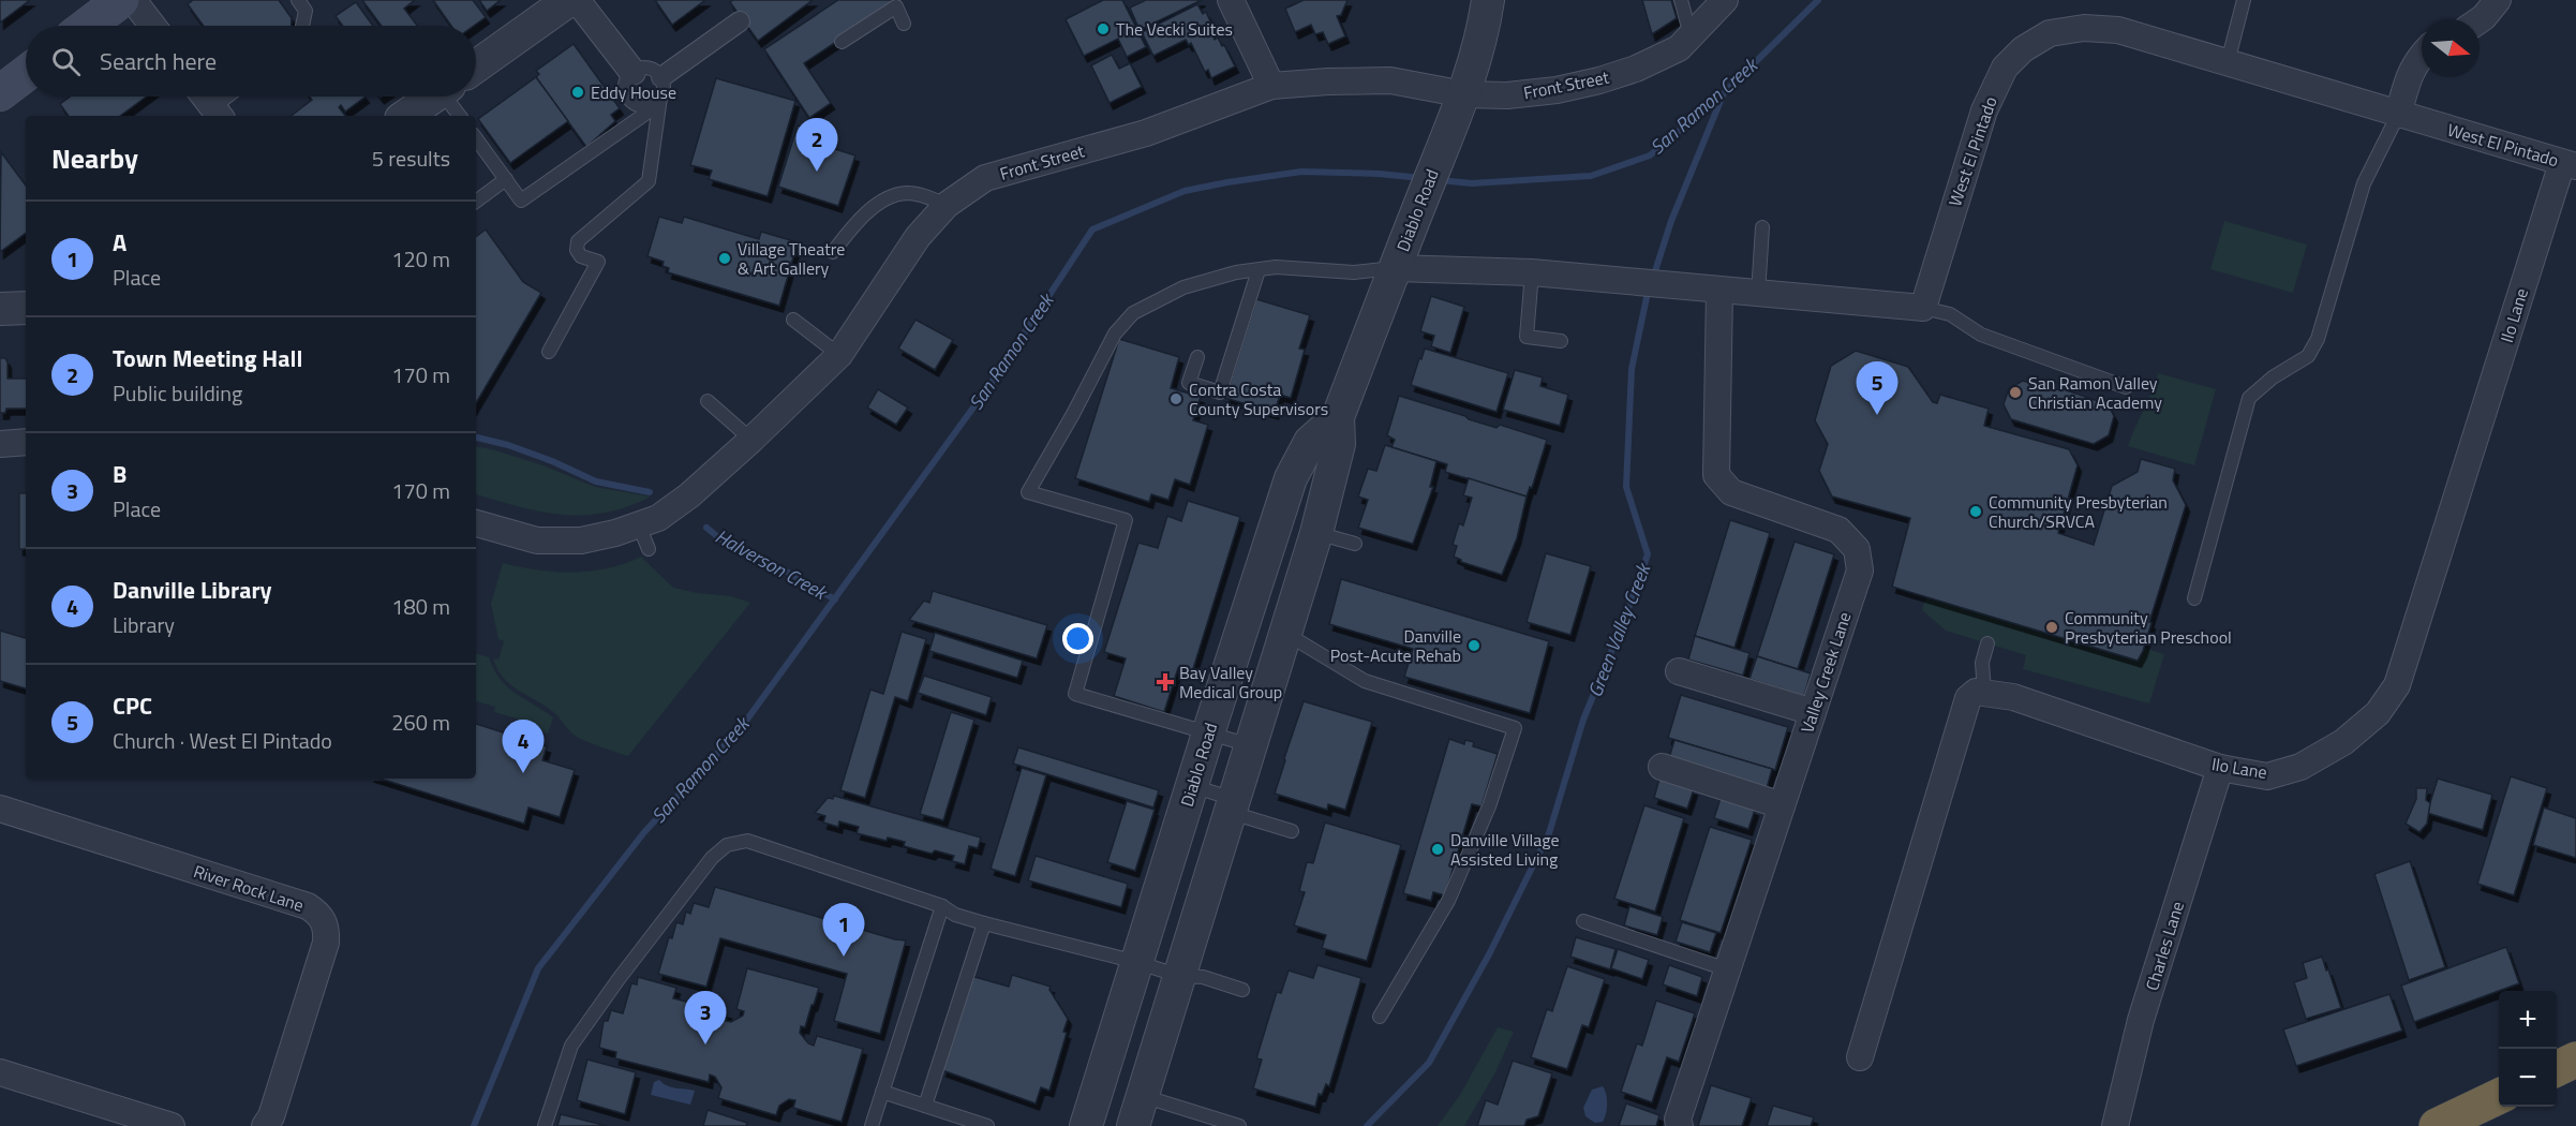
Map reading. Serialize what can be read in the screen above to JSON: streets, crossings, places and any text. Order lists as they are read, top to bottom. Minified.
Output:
{"streets":{"street":["Front Street","West El Pintado","Diablo Road","Ilo Lane","Valley Creek Lane","River Rock Lane","Charles Lane"]},"crossings":[["Front Street","Diablo Road"],["West El Pintado","Ilo Lane"],["Ilo Lane","Charles Lane"]],"water":["San Ramon Creek","Halverson Creek","Green Valley Creek"],"places":{"other":["The Vecki Suites","Eddy House","Village Theatre & Art Gallery","San Ramon Valley Christian Academy","Contra Costa County Supervisors","Community Presbyterian Church/SRVCA","Community Presbyterian Preschool","Danville Post-Acute Rehab","Danville Village Assisted Living"],"health":["Bay Valley Medical Group"]},"north":"right","page":{"search":"Search here","heading":["Nearby","5 results"],"pins":["2","5","4","1","3"],"list":[{"mark":"1","name":"A","note":"Place","value":"120 m"},{"mark":"2","name":"Town Meeting Hall","note":"Public building","value":"170 m"},{"mark":"3","name":"B","note":"Place","value":"170 m"},{"mark":"4","name":"Danville Library","note":"Library","value":"180 m"},{"mark":"5","name":"CPC","note":"Church · West El Pintado","value":"260 m"}],"map_buttons":["+","−"]}}
